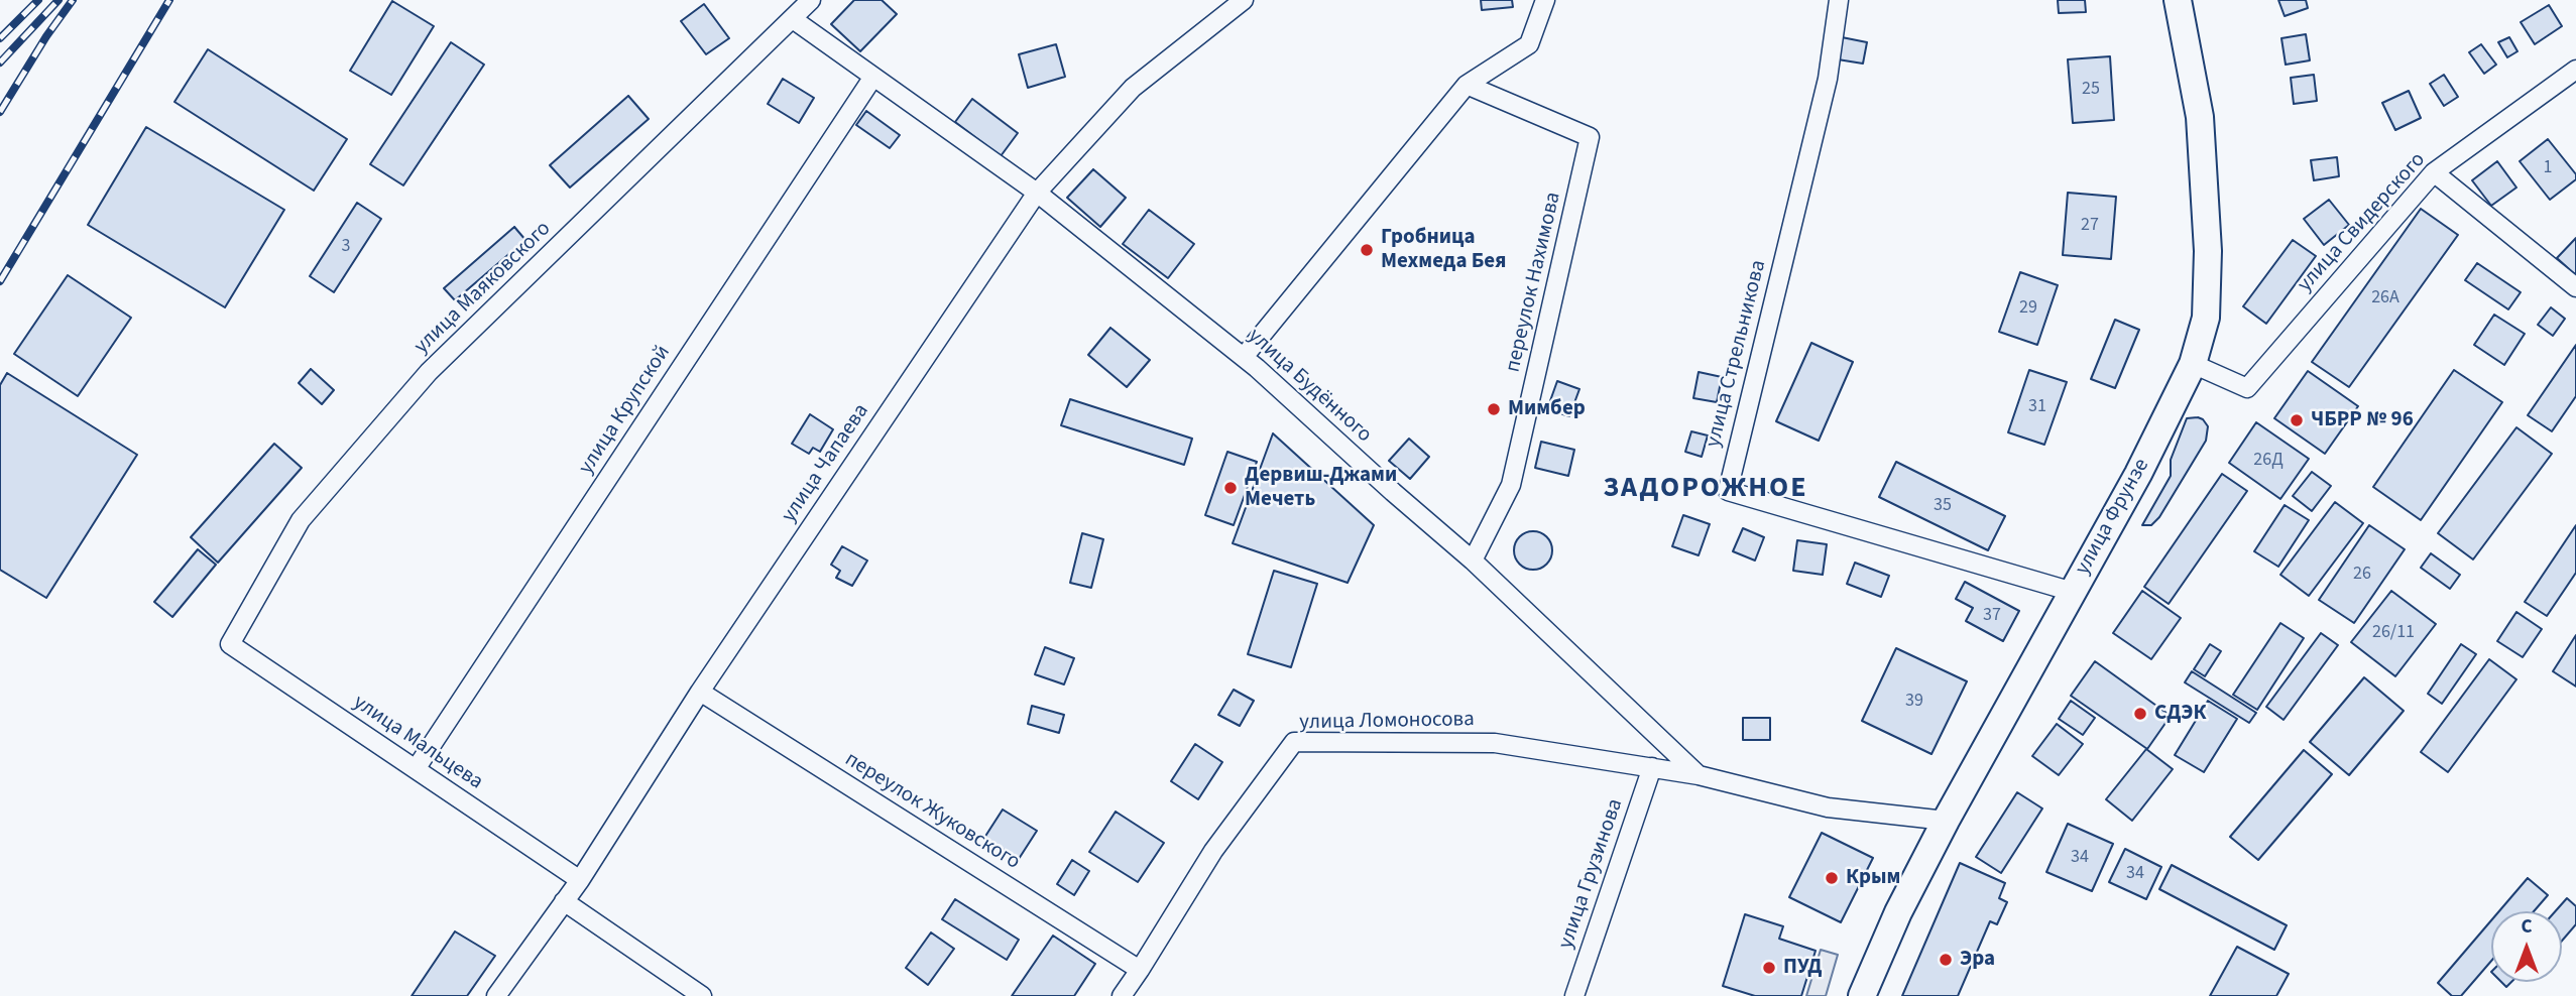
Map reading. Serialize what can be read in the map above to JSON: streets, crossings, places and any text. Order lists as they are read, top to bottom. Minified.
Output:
{"streets":{"main road":["улица Фрунзе"],"street":["улица Свидерского","переулок Нахимова","улица Маяковского","улица Стрельникова","улица Будённого","улица Крупской","улица Чапаева","улица Ломоносова","улица Мальцева","переулок Жуковского","улица Грузинова"]},"crossings":[["улица Свидерского","улица Фрунзе"],["переулок Нахимова","улица Будённого"],["улица Маяковского","улица Будённого"],["улица Маяковского","улица Мальцева"],["улица Стрельникова","улица Фрунзе"],["улица Будённого","улица Крупской"],["улица Будённого","улица Чапаева"],["улица Будённого","улица Фрунзе"],["улица Будённого","улица Ломоносова"],["улица Крупской","улица Мальцева"],["улица Чапаева","улица Мальцева"],["улица Чапаева","переулок Жуковского"],["улица Ломоносова","переулок Жуковского"],["улица Ломоносова","улица Грузинова"]],"districts":["ЗАДОРОЖНОЕ"],"places":["Гробница Мехмеда Бея","Мимбер","ЧБРР № 96","Дервиш-Джами Мечеть","СДЭК","Крым","Эра","ПУД"],"house_numbers":["25","1","27","3","26А","29","31","26Д","35","26","37","26/11","39","34","34"],"north":"top"}
